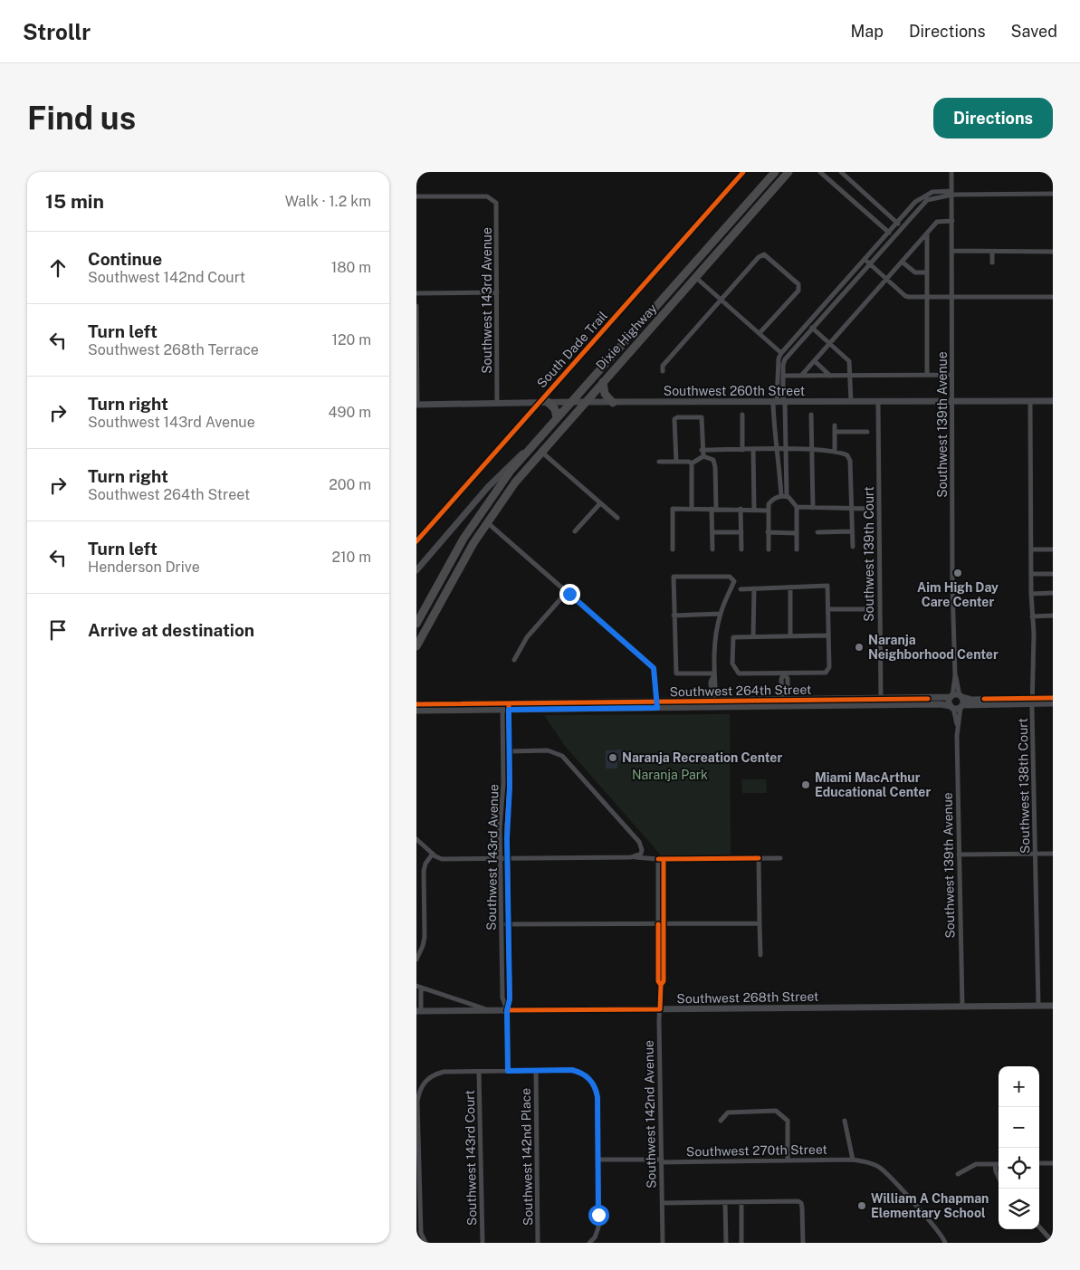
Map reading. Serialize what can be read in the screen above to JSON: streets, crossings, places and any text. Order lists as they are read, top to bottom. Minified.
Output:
{"streets":{"highway":["Dixie Highway"],"street":["Southwest 143rd Avenue","Southwest 260th Street","Southwest 139th Avenue","Southwest 139th Court","Southwest 264th Street","Southwest 138th Court","Southwest 268th Street","Southwest 142nd Avenue","Southwest 270th Street","Southwest 142nd Place","Southwest 143rd Court"],"cycle path":["South Dade Trail"]},"crossings":[["Southwest 143rd Avenue","Southwest 260th Street"],["Southwest 143rd Avenue","Southwest 264th Street"],["Southwest 143rd Avenue","Southwest 268th Street"],["Dixie Highway","Southwest 260th Street"],["Southwest 260th Street","Southwest 139th Avenue"],["Southwest 260th Street","Southwest 139th Court"],["Southwest 260th Street","Southwest 138th Court"],["Southwest 139th Avenue","Southwest 264th Street"],["Southwest 139th Avenue","Southwest 268th Street"],["Southwest 139th Court","Southwest 264th Street"],["Southwest 138th Court","Southwest 268th Street"],["Southwest 268th Street","Southwest 142nd Avenue"],["Southwest 142nd Avenue","Southwest 270th Street"]],"parks":["Naranja Park"],"places":["Aim High Day Care Center","Naranja Neighborhood Center","Naranja Recreation Center","Miami MacArthur Educational Center","William A Chapman Elementary School"],"page":{"header":"Strollr","nav":["Map","Directions","Saved"],"buttons":"Directions","title":"Find us","heading":["15 min","Walk · 1.2 km"],"list":[["Continue","Southwest 142nd Court","180 m"],["Turn left","Southwest 268th Terrace","120 m"],["Turn right","Southwest 143rd Avenue","490 m"],["Turn right","Southwest 264th Street","200 m"],["Turn left","Henderson Drive","210 m"],"Arrive at destination"],"map_buttons":["+","−"]}}
